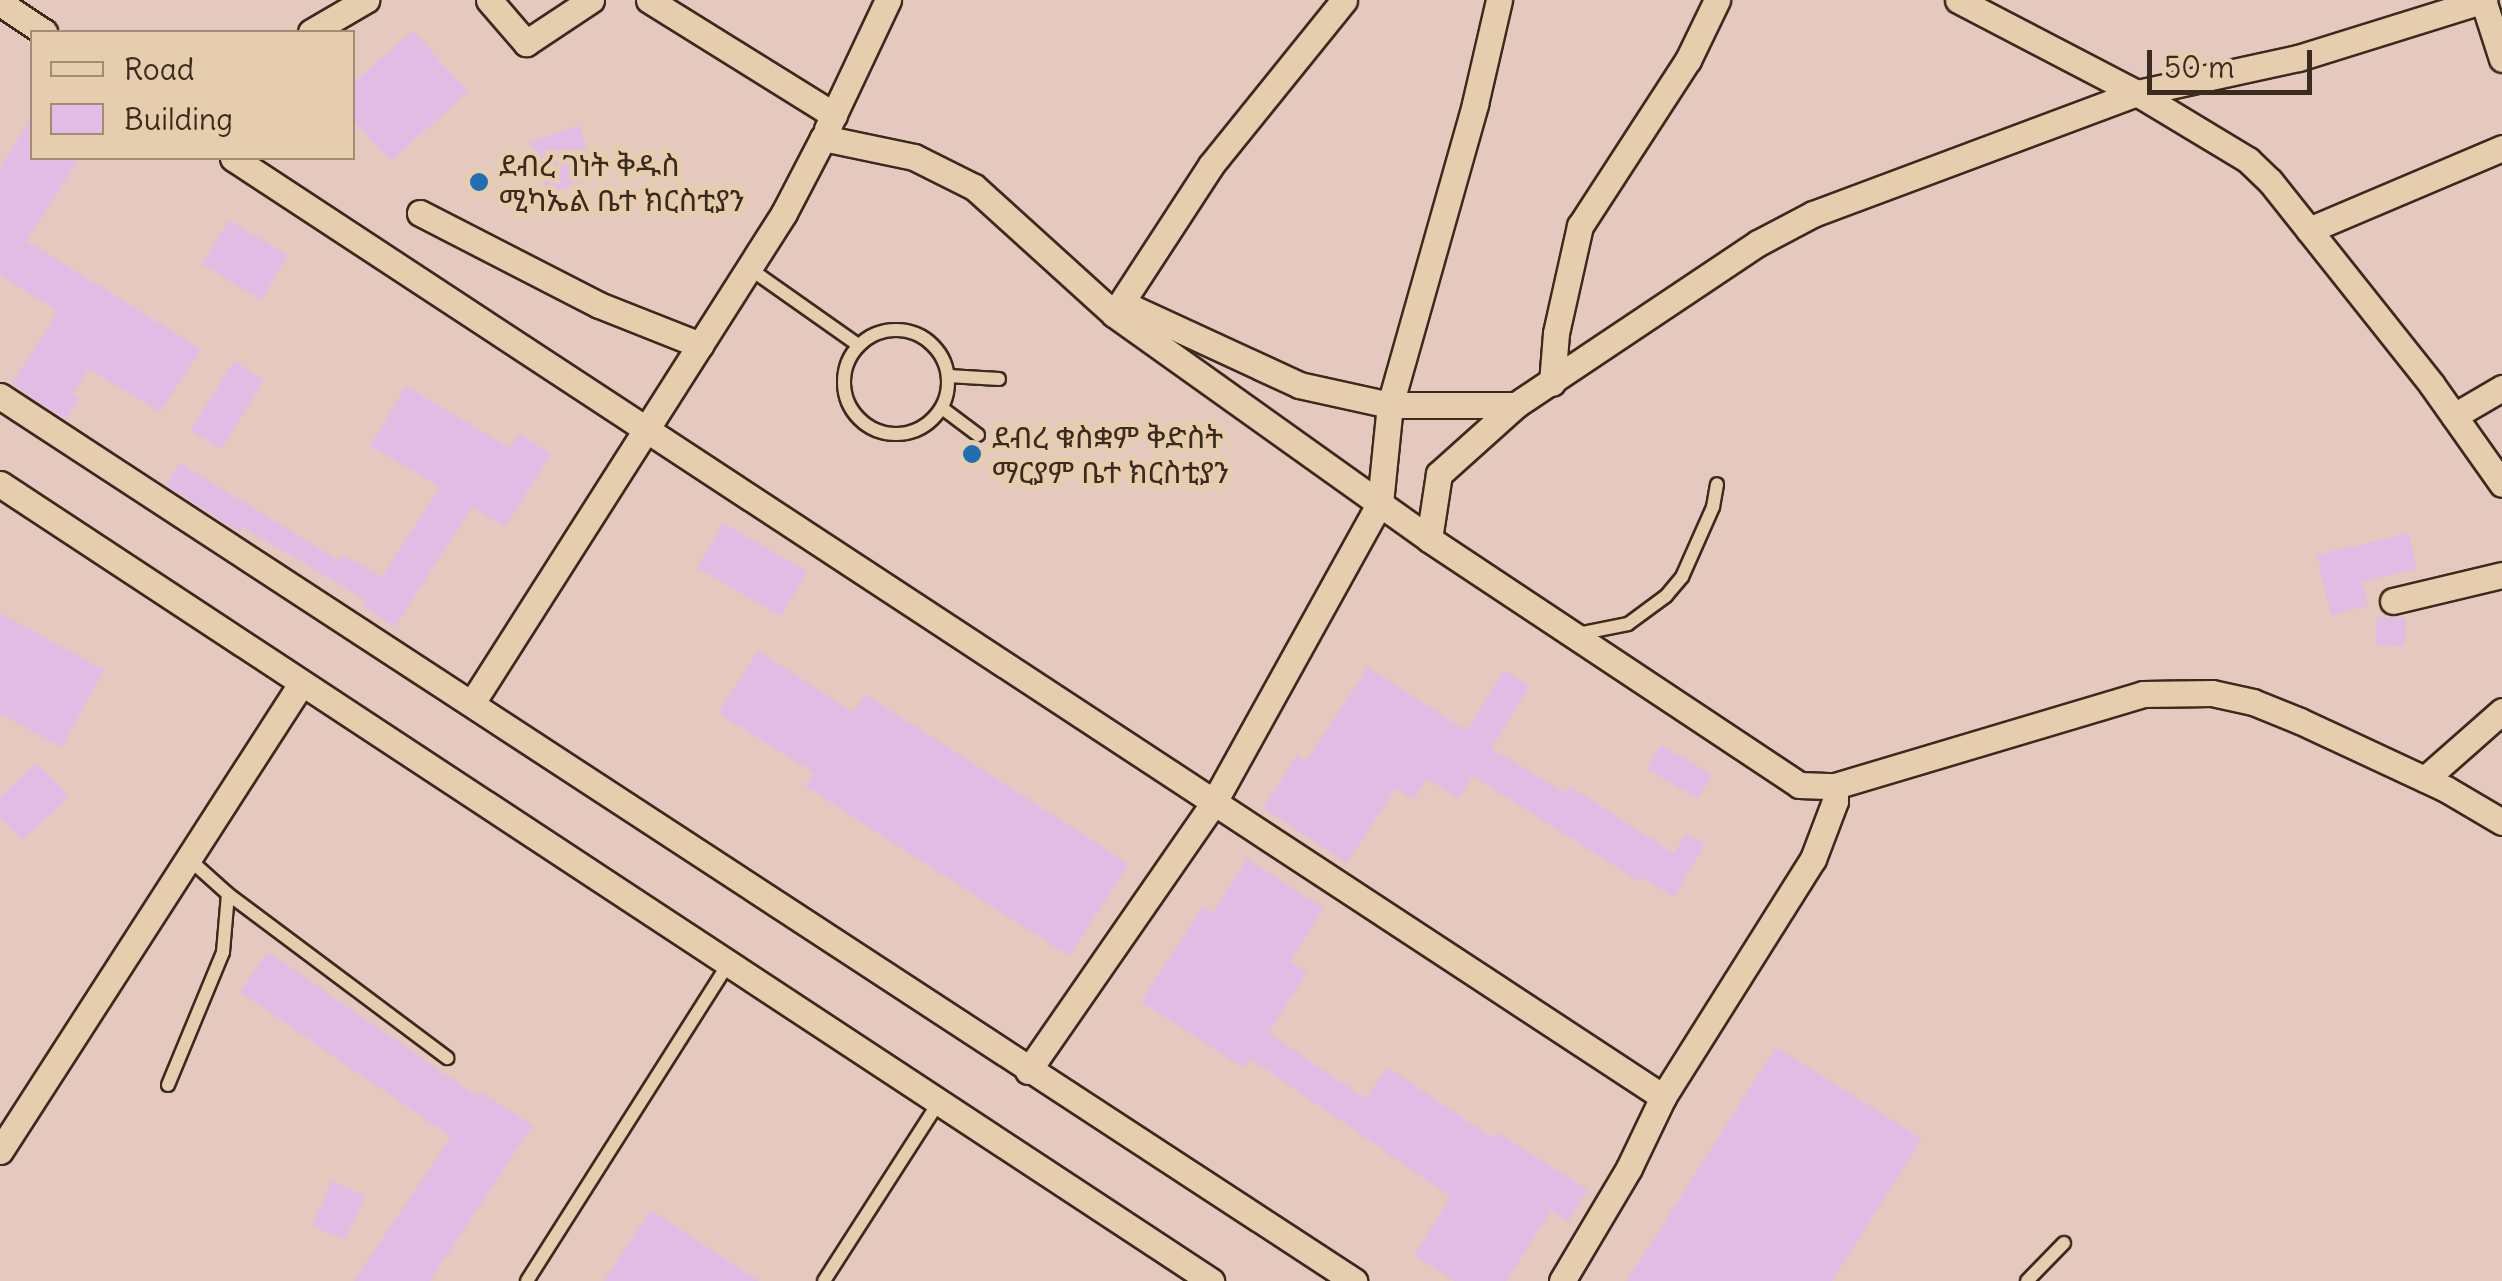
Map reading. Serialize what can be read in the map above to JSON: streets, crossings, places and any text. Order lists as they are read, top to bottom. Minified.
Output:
{"places":["ደብረ ገነት ቅዱስ ሚካኤል ቤተ ክርስቲያን","ደብረ ቁስቋም ቅድስት ማርያም ቤተ ክርስቲያን"],"legend":["Road","Building"],"scale_bar":"50 m"}
